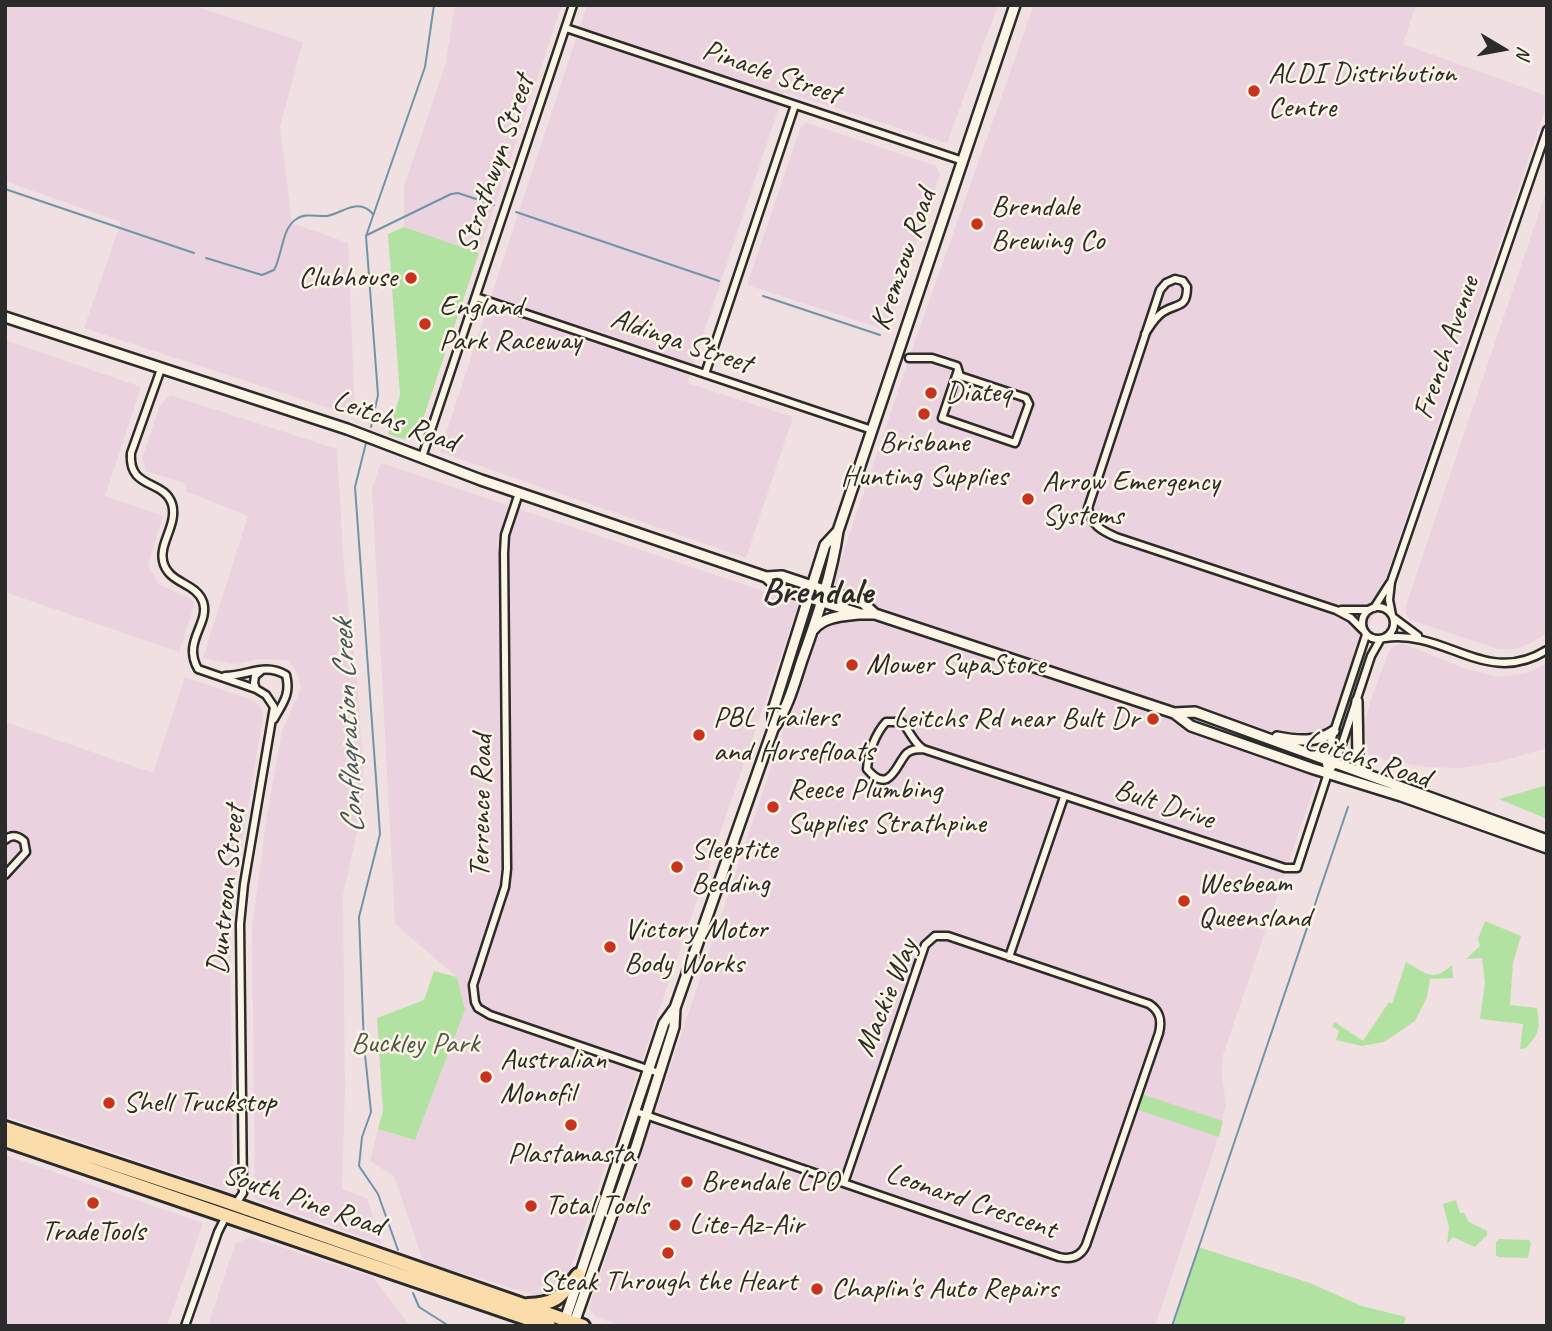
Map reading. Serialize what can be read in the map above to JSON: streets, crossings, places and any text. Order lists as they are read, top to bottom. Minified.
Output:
{"streets":{"highway":["South Pine Road"],"street":["Pinacle Street","Strathwyn Street","Kremzow Road","Aldinga Street","French Avenue","Leitchs Road","Bult Drive","Terrence Road","Duntroon Street","Mackie Way","Leonard Crescent"]},"crossings":[["Pinacle Street","Strathwyn Street"],["Pinacle Street","Kremzow Road"],["Strathwyn Street","Aldinga Street"],["Strathwyn Street","Leitchs Road"],["Kremzow Road","Aldinga Street"],["Kremzow Road","Leitchs Road"],["Kremzow Road","Terrence Road"],["Kremzow Road","South Pine Road"],["Kremzow Road","Leonard Crescent"],["Leitchs Road","Bult Drive"],["Leitchs Road","Terrence Road"],["Duntroon Street","South Pine Road"],["Mackie Way","Leonard Crescent"]],"districts":["Brendale"],"water":["Conflagration Creek"],"parks":["Buckley Park"],"places":["ALDI Distribution Centre","Brendale Brewing Co","Clubhouse","England Park Raceway","Diateq","Brisbane Hunting Supplies","Arrow Emergency Systems","Mower SupaStore","Leitchs Rd near Bult Dr","PBL Trailers and Horsefloats","Reece Plumbing Supplies Strathpine","Sleeptite Bedding","Wesbeam Queensland","Victory Motor Body Works","Australian Monofil","Shell Truckstop","Plastamasta","Brendale LPO","TradeTools","Total Tools","Lite-Az-Air","Steak Through the Heart","Chaplin's Auto Repairs"],"north":"right"}
